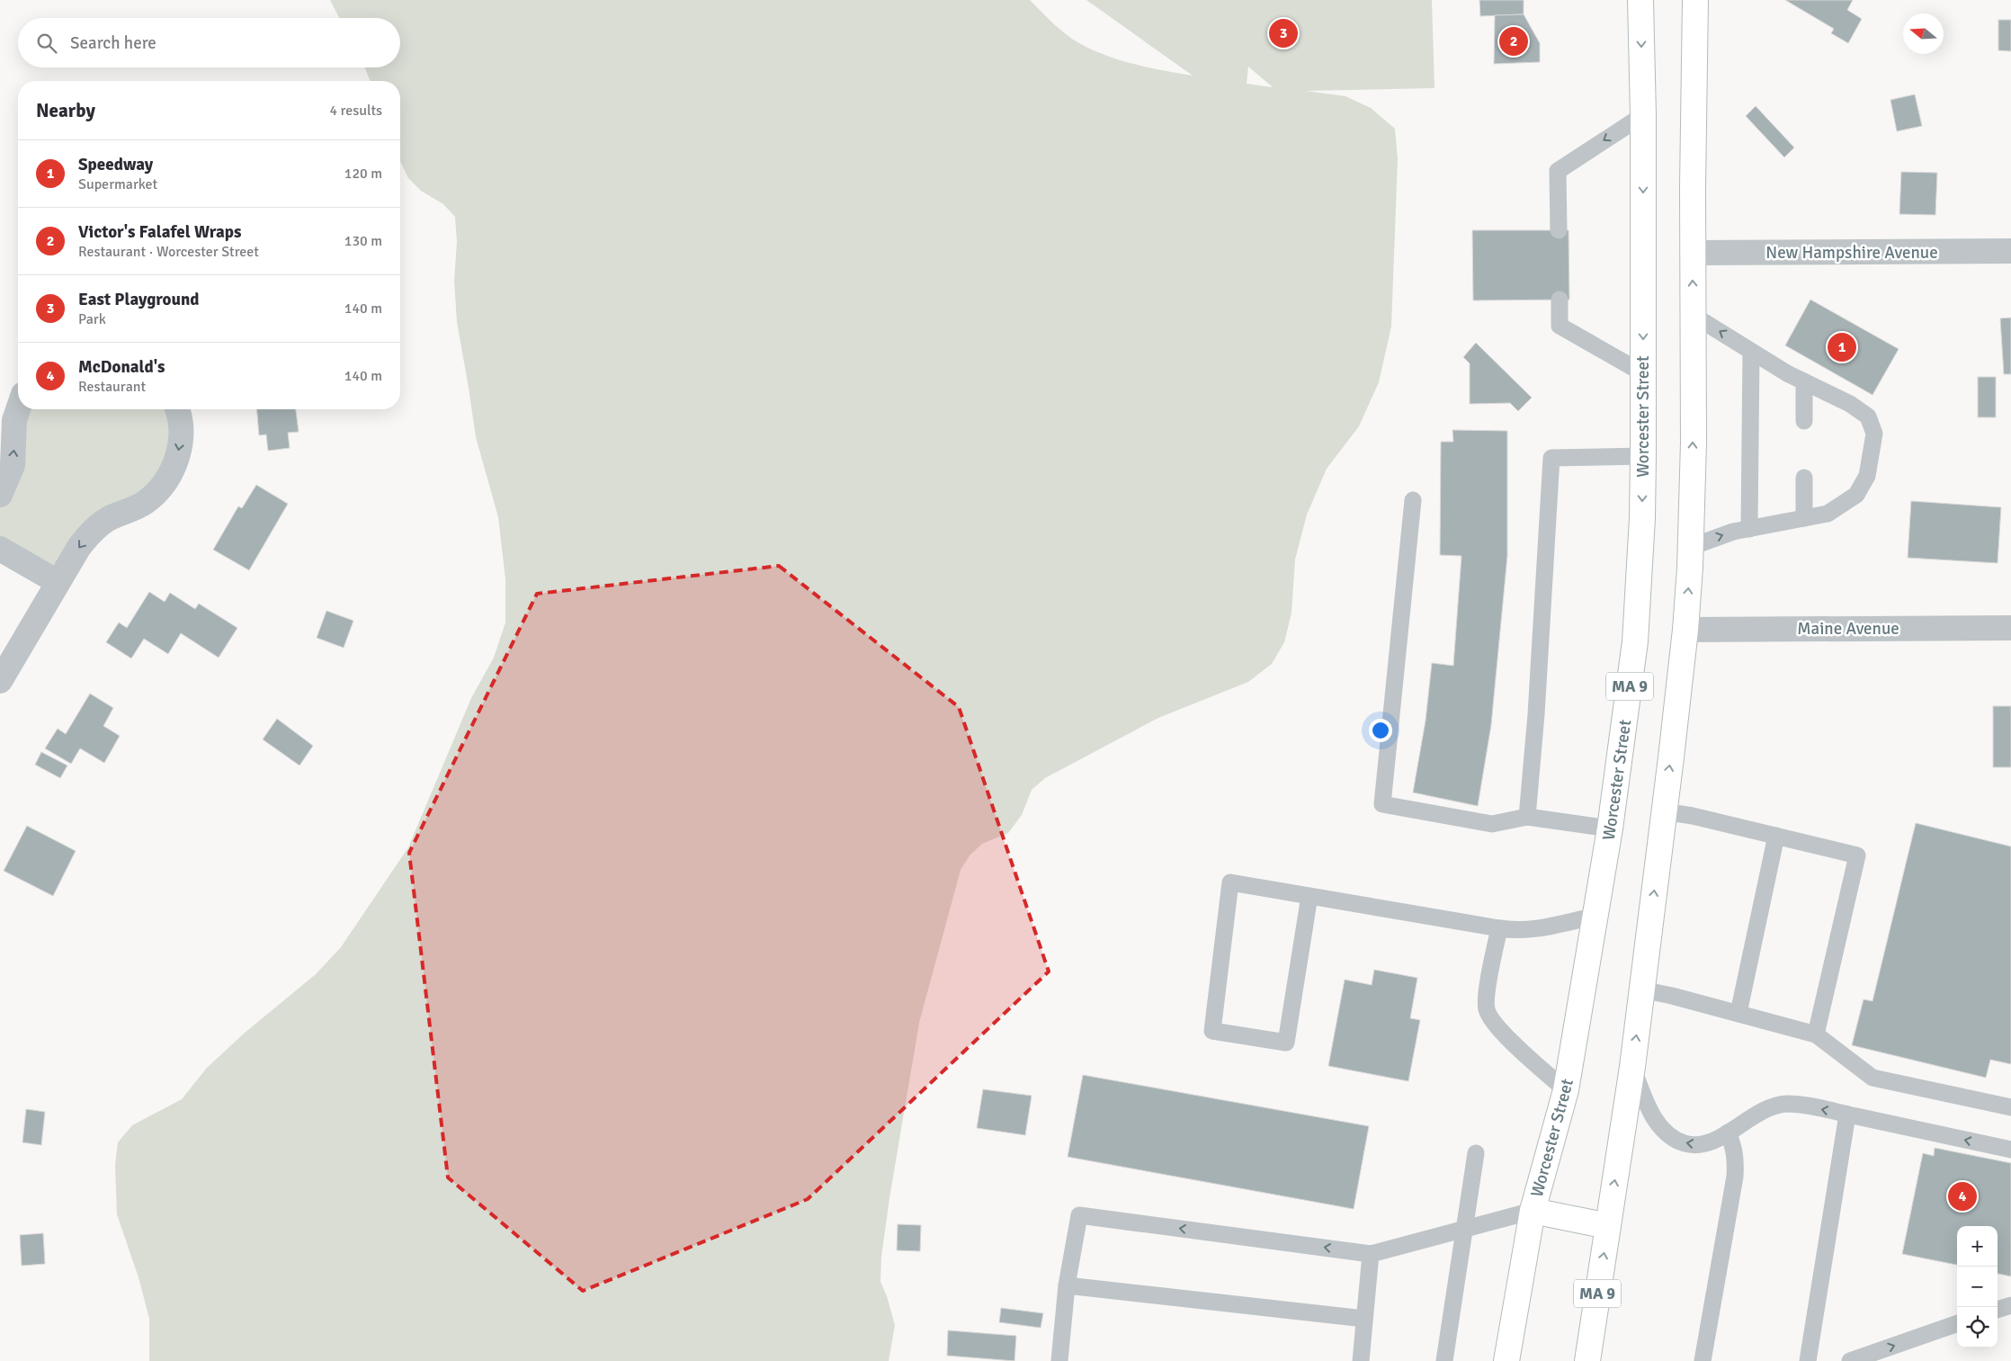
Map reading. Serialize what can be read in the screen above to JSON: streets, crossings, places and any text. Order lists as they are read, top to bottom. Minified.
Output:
{"streets":{"highway":["Worcester Street","MA 9"],"street":["New Hampshire Avenue","Maine Avenue"]},"crossings":[["New Hampshire Avenue","MA 9"],["Maine Avenue","MA 9"]],"north":"left","page":{"pins":["3","2","1","4"],"search":"Search here","heading":["Nearby","4 results"],"list":[{"mark":"1","name":"Speedway","note":"Supermarket","value":"120 m"},{"mark":"2","name":"Victor's Falafel Wraps","note":"Restaurant · Worcester Street","value":"130 m"},{"mark":"3","name":"East Playground","note":"Park","value":"140 m"},{"mark":"4","name":"McDonald's","note":"Restaurant","value":"140 m"}],"map_buttons":["+","−"]}}
